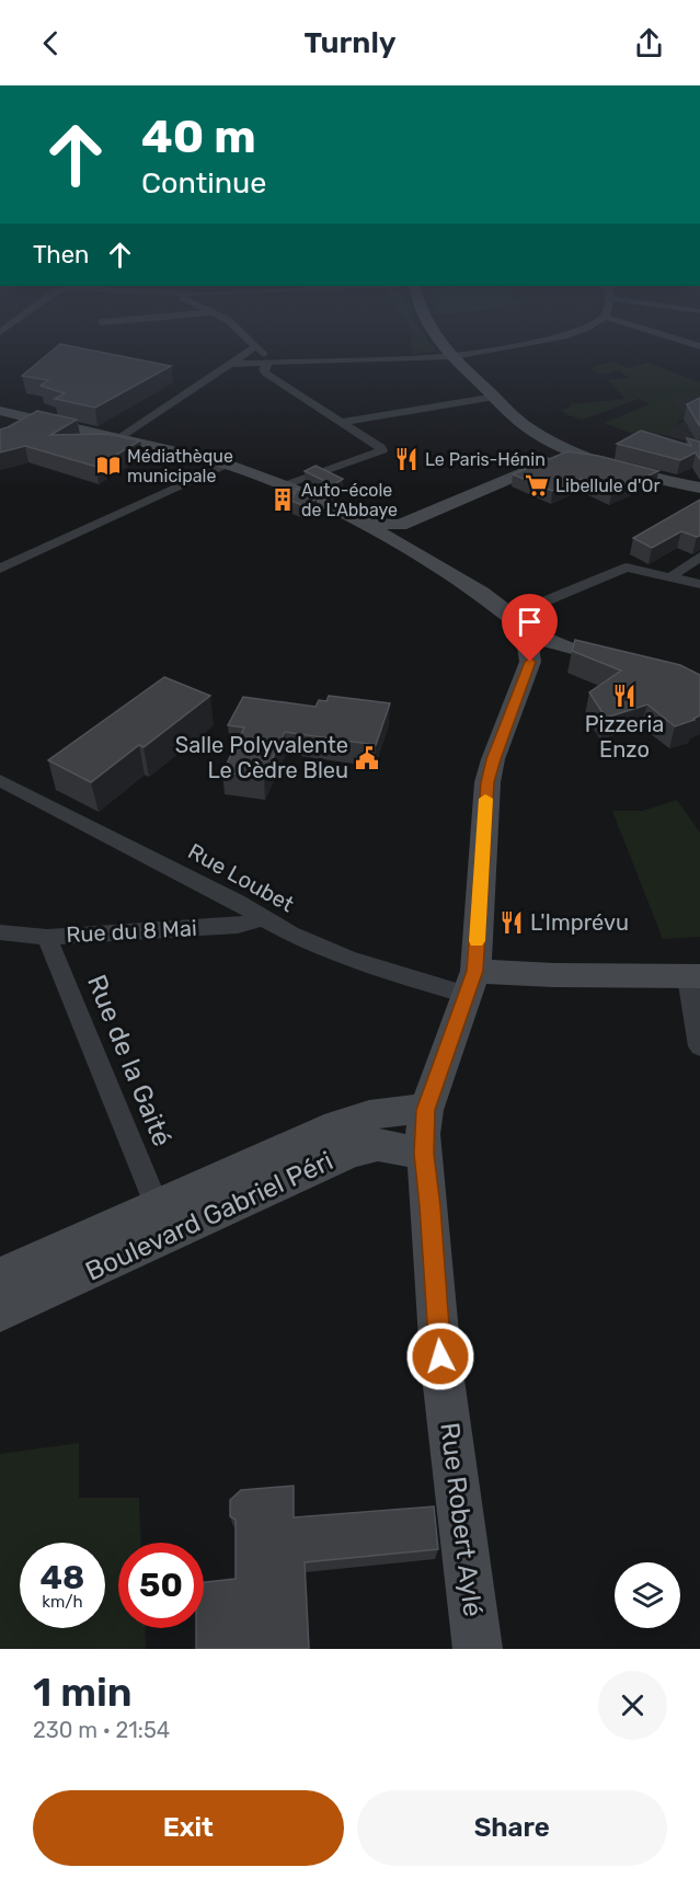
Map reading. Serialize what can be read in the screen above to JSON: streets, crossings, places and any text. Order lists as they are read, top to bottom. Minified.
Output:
{"streets":{"main road":["Boulevard Gabriel Péri","Rue Robert Aylé"],"street":["Rue Loubet","Rue du 8 Mai","Rue de la Gaité"]},"crossings":[["Rue Loubet","Rue du 8 Mai"],["Rue Loubet","Rue Robert Aylé"],["Rue du 8 Mai","Rue de la Gaité"],["Rue de la Gaité","Boulevard Gabriel Péri"],["Boulevard Gabriel Péri","Rue Robert Aylé"]],"places":{"restaurant":["Le Paris-Hénin","Pizzeria Enzo","L'Imprévu"],"library":["Médiathèque municipale"],"supermarket":["Libellule d'Or"],"building":["Auto-école de L'Abbaye"],"public building":["Salle Polyvalente Le Cèdre Bleu"]},"page":{"header":"Turnly","turn":["40 m","Continue"],"then":"Then","speed":"48 km/h","limit":"50","heading":["1 min","230 m · 21:54"],"buttons":["Exit","Share"]}}
